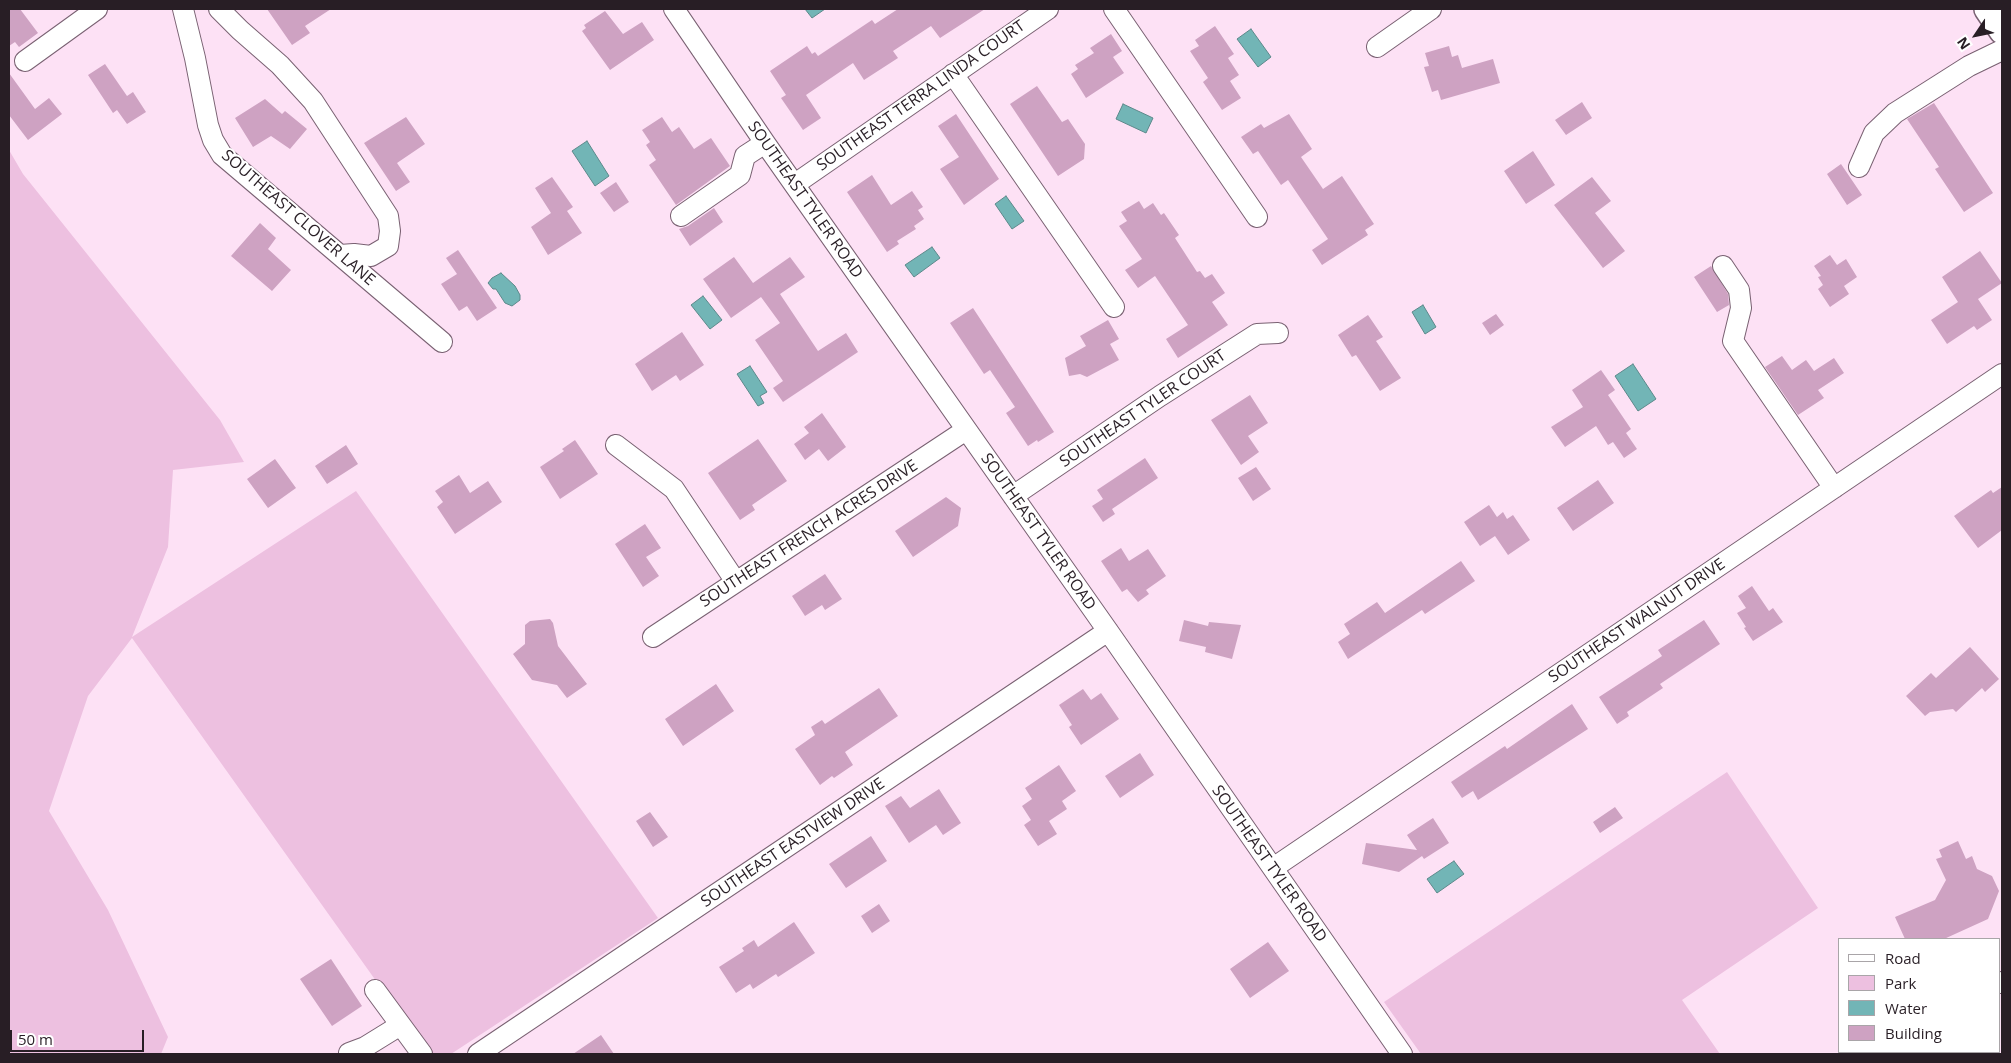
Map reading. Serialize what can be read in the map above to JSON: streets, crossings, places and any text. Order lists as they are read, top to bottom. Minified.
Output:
{"streets":{"street":["SOUTHEAST TERRA LINDA COURT","SOUTHEAST TYLER ROAD","SOUTHEAST CLOVER LANE","SOUTHEAST TYLER COURT","SOUTHEAST FRENCH ACRES DRIVE","SOUTHEAST WALNUT DRIVE","SOUTHEAST EASTVIEW DRIVE"]},"crossings":[["SOUTHEAST TERRA LINDA COURT","SOUTHEAST TYLER ROAD"],["SOUTHEAST TYLER ROAD","SOUTHEAST TYLER COURT"],["SOUTHEAST TYLER ROAD","SOUTHEAST FRENCH ACRES DRIVE"],["SOUTHEAST TYLER ROAD","SOUTHEAST WALNUT DRIVE"],["SOUTHEAST TYLER ROAD","SOUTHEAST EASTVIEW DRIVE"]],"legend":["Road","Park","Water","Building"],"scale_bar":"50 m","north":"bottom left"}
